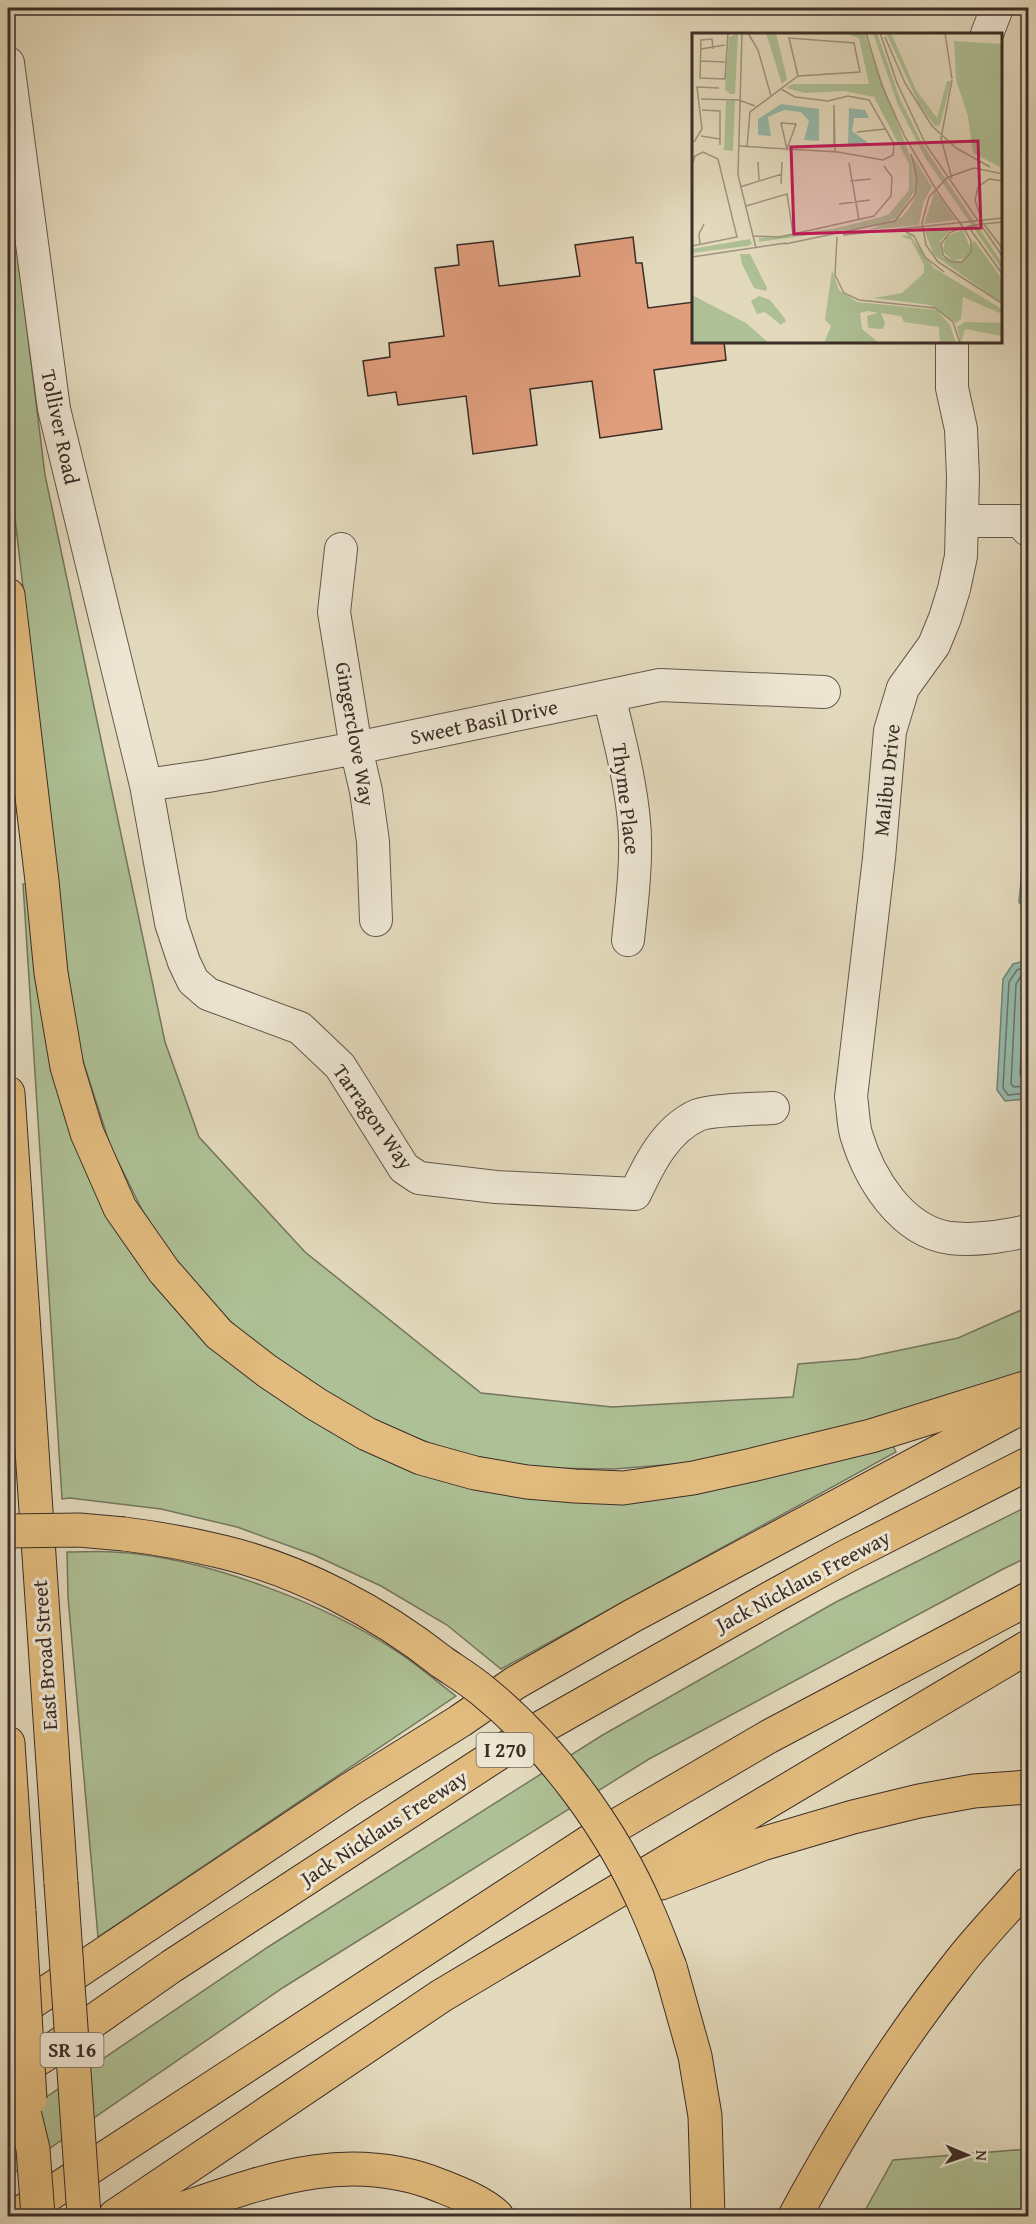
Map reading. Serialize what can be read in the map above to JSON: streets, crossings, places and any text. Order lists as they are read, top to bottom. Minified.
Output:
{"streets":{"main road":["Jack Nicklaus Freeway","East Broad Street","I 270","SR 16"],"street":["Tolliver Road","Sweet Basil Drive","Gingerclove Way","Malibu Drive","Thyme Place","Tarragon Way"]},"crossings":[["Tolliver Road","Sweet Basil Drive"],["Tolliver Road","Tarragon Way"],["Sweet Basil Drive","Gingerclove Way"],["Sweet Basil Drive","Thyme Place"],["Sweet Basil Drive","Tarragon Way"]],"north":"right"}
